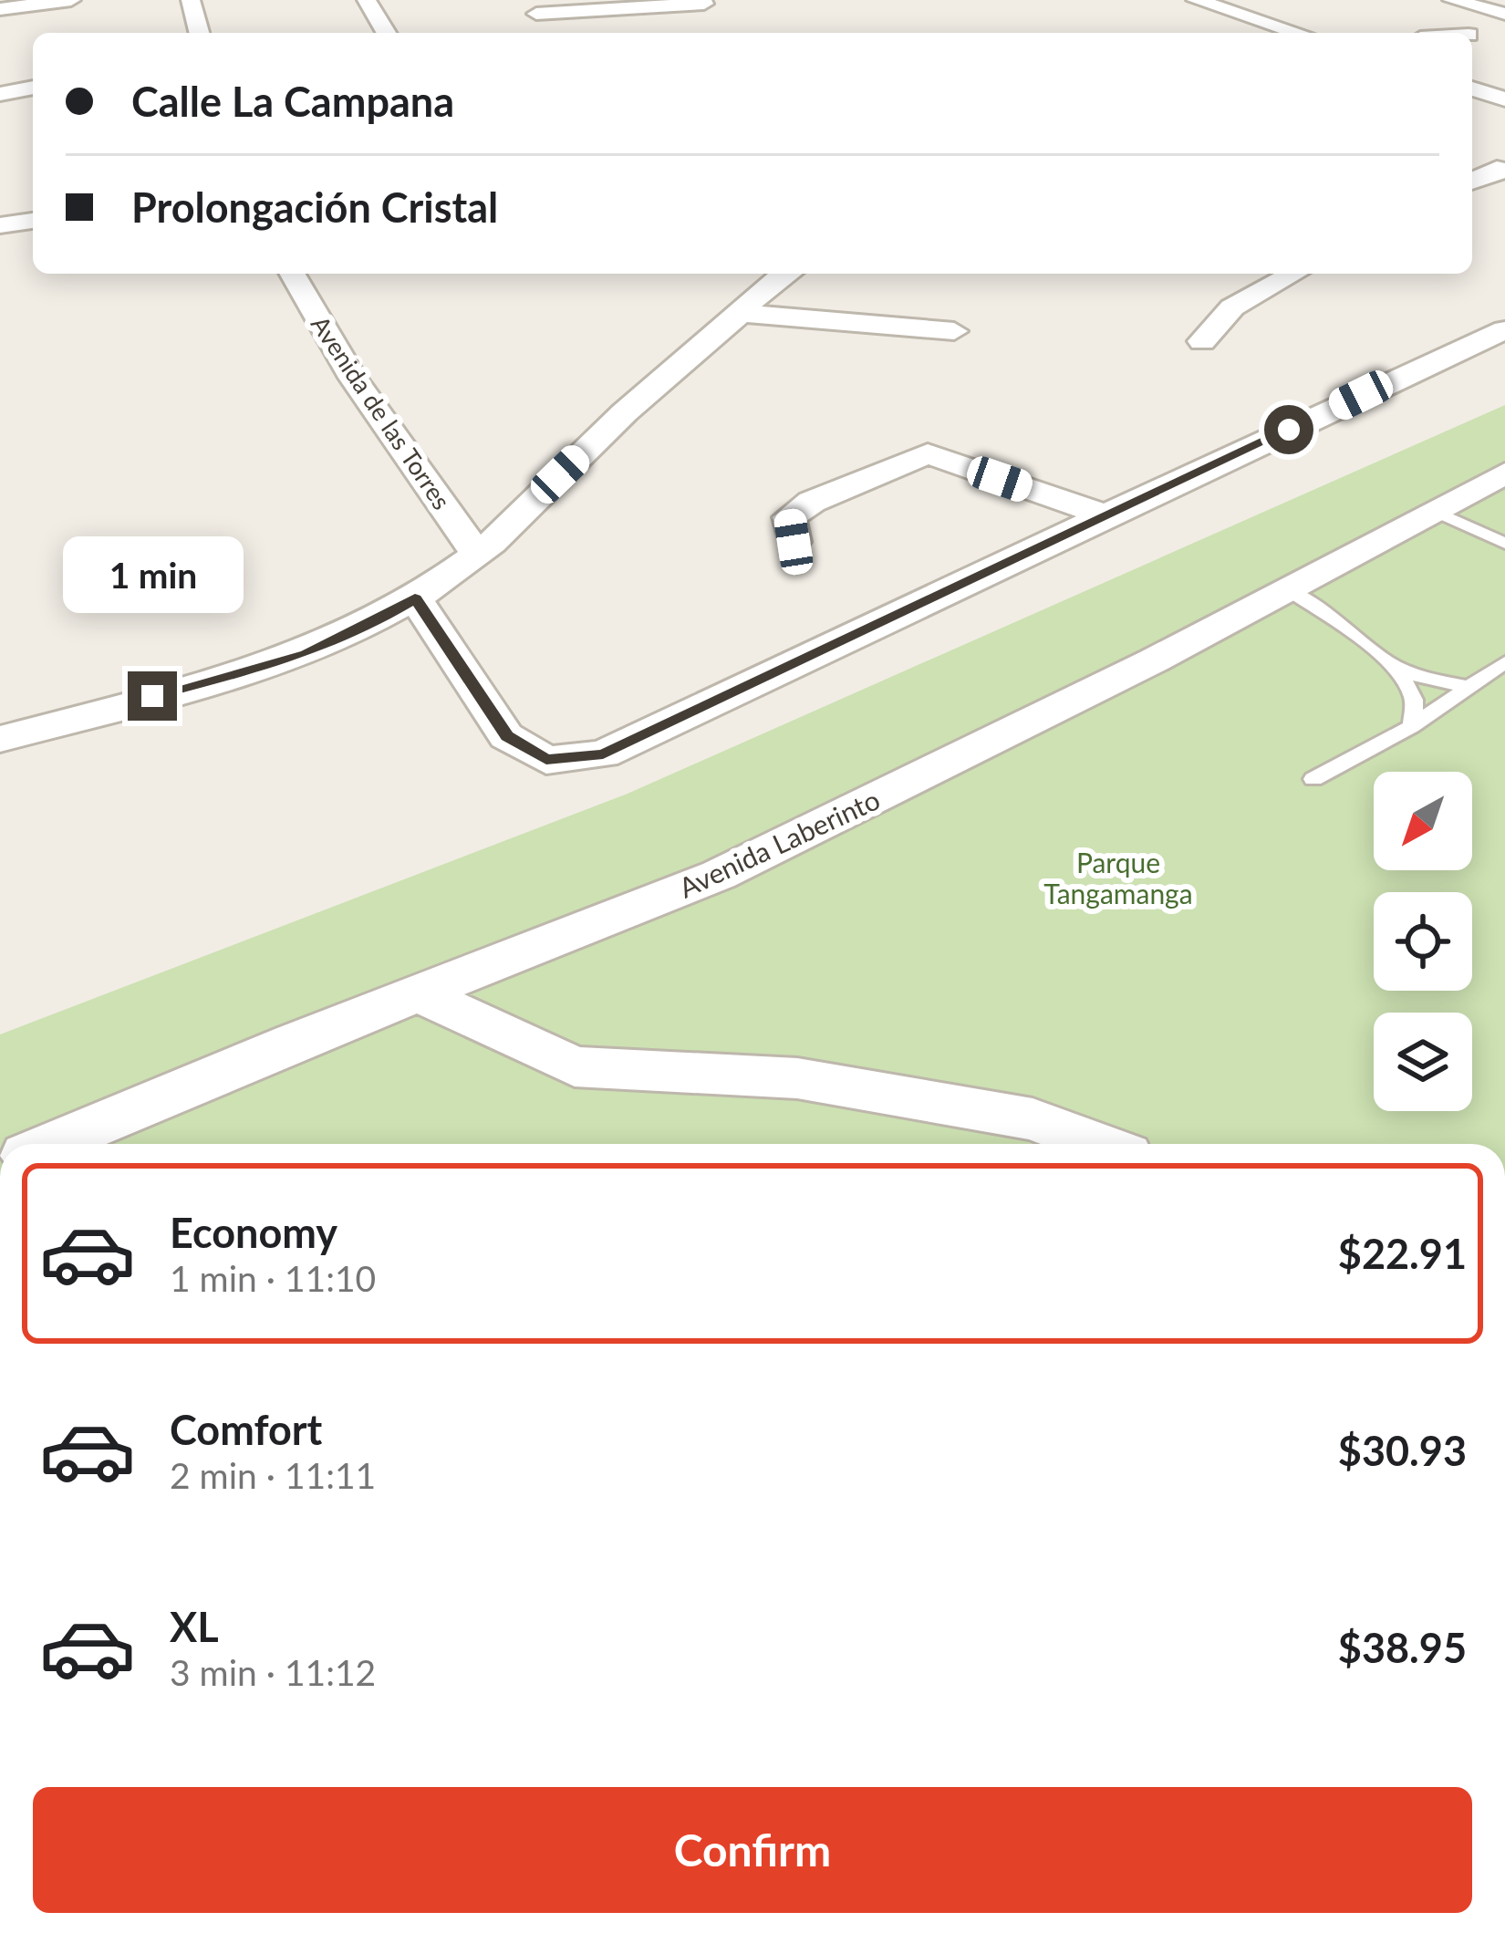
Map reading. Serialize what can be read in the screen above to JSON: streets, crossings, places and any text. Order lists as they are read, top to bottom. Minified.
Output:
{"streets":{"street":["Avenida de las Torres","Avenida Laberinto"]},"parks":["Parque Tangamanga"],"north":"bottom left","page":{"banner":["Calle La Campana","Prolongación Cristal"],"bubble":"1 min","list":[{"name":"Economy","note":"1 min · 11:10","value":"$22.91"},{"name":"Comfort","note":"2 min · 11:11","value":"$30.93"},{"name":"XL","note":"3 min · 11:12","value":"$38.95"}],"buttons":"Confirm"}}
